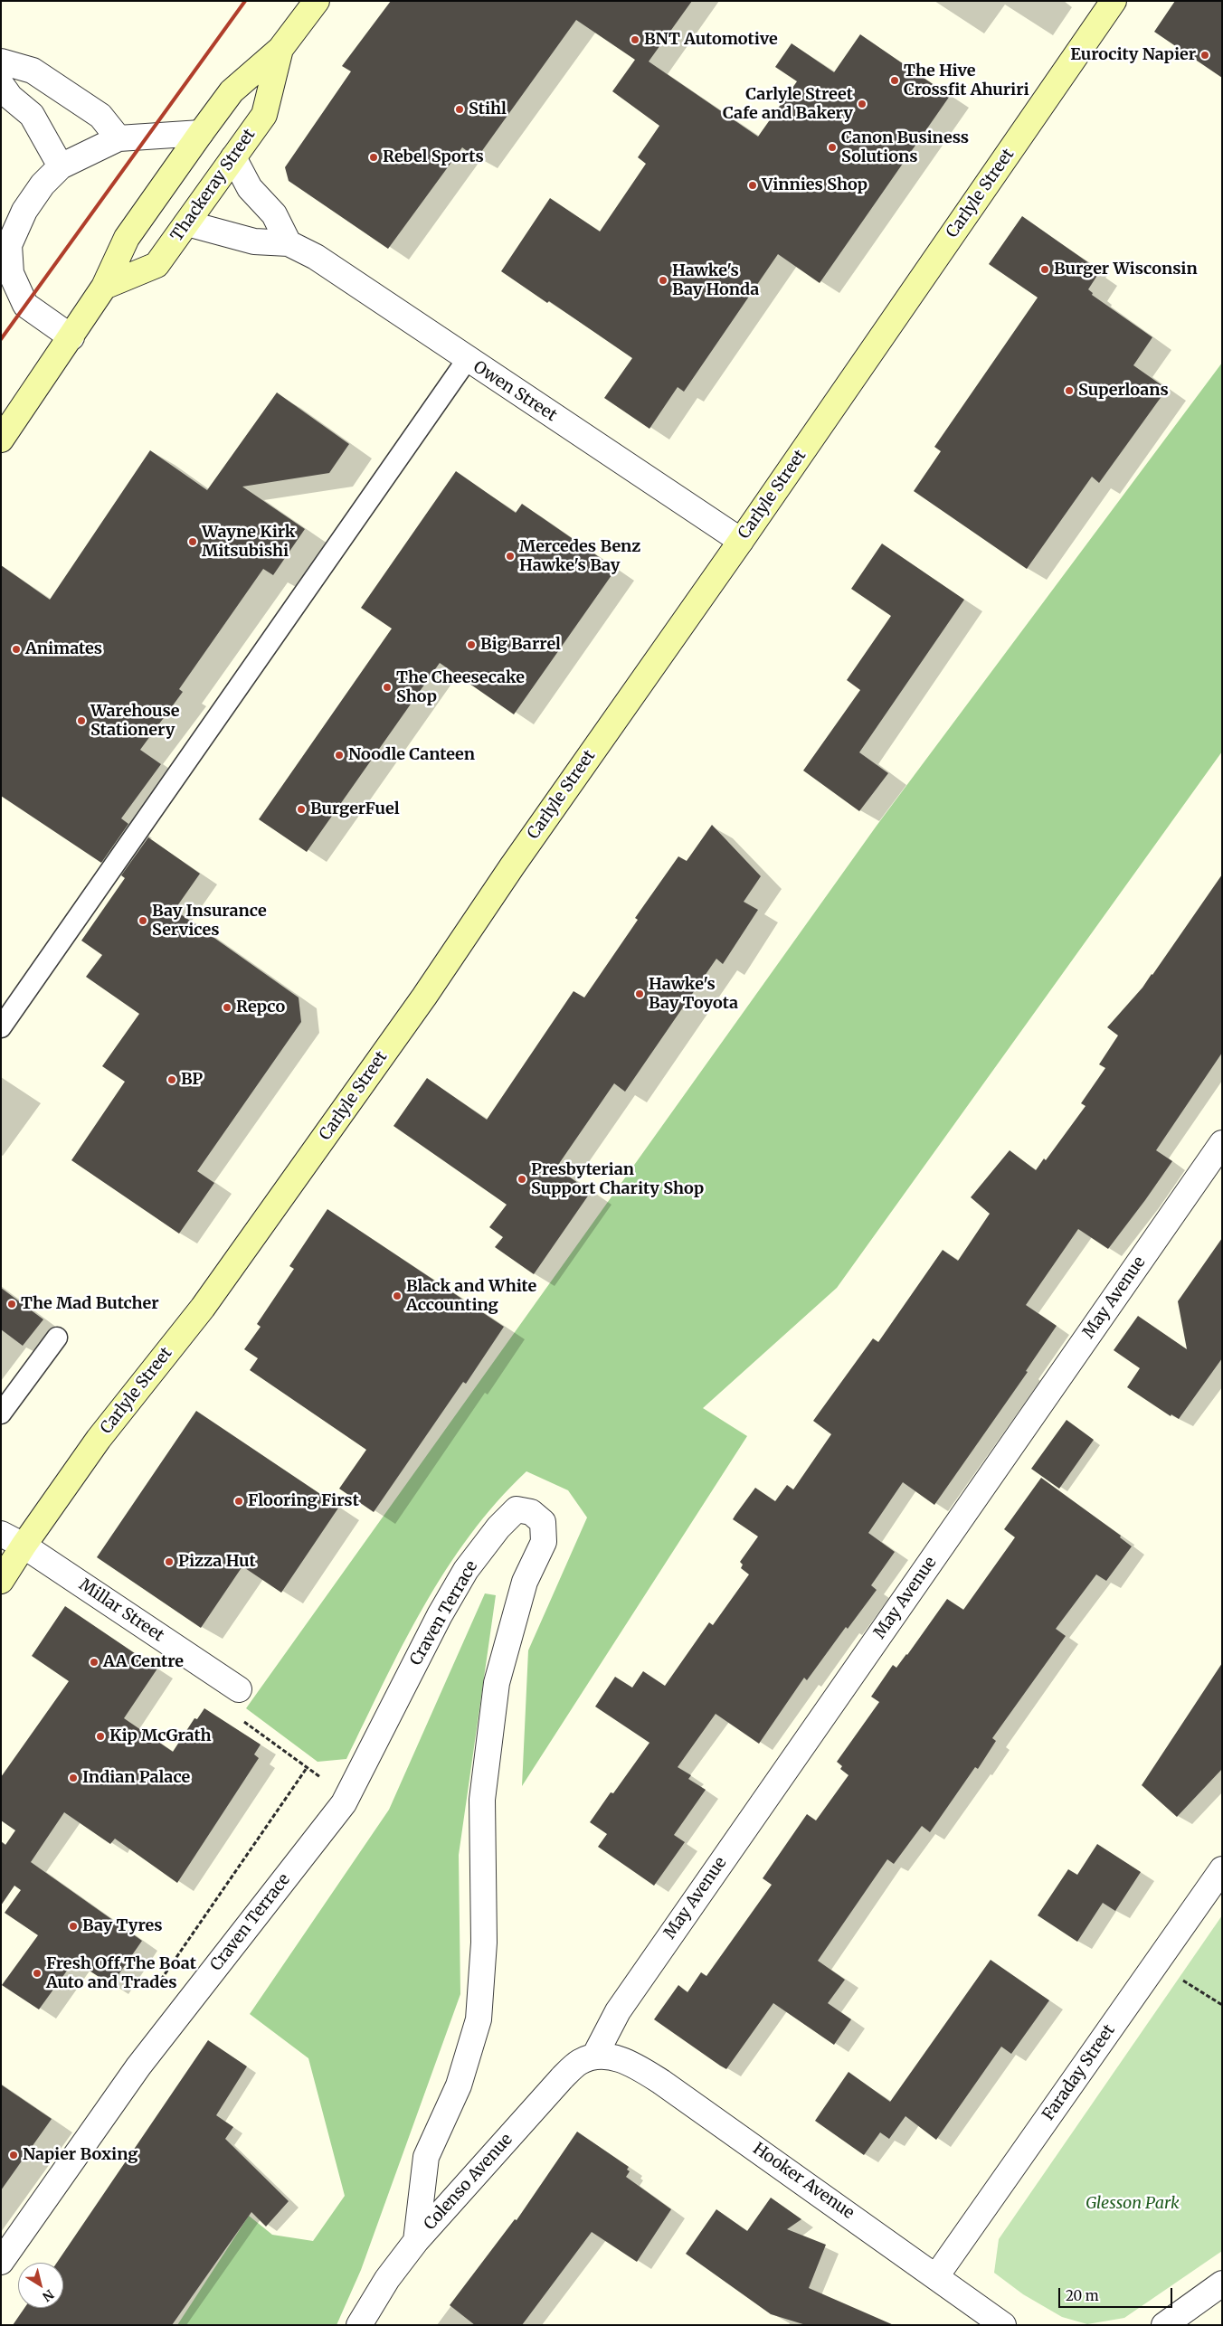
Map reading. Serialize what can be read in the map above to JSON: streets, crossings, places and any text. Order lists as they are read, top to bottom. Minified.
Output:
{"streets":{"main road":["Thackeray Street","Carlyle Street"],"street":["Owen Street","May Avenue","Millar Street","Craven Terrace","Faraday Street","Hooker Avenue","Colenso Avenue"]},"crossings":[["Thackeray Street","Owen Street"],["Carlyle Street","Owen Street"],["Carlyle Street","Millar Street"],["May Avenue","Hooker Avenue"],["May Avenue","Colenso Avenue"],["Craven Terrace","Colenso Avenue"],["Faraday Street","Hooker Avenue"],["Hooker Avenue","Colenso Avenue"]],"parks":["Glesson Park"],"places":["BNT Automotive","Eurocity Napier","The Hive Crossfit Ahuriri","Carlyle Street Cafe and Bakery","Stihl","Canon Business Solutions","Rebel Sports","Vinnies Shop","Burger Wisconsin","Hawke's Bay Honda","Superloans","Wayne Kirk Mitsubishi","Mercedes Benz Hawke's Bay","Big Barrel","Animates","The Cheesecake Shop","Warehouse Stationery","Noodle Canteen","BurgerFuel","Bay Insurance Services","Hawke's Bay Toyota","Repco","BP","Presbyterian Support Charity Shop","Black and White Accounting","The Mad Butcher","Flooring First","Pizza Hut","AA Centre","Kip McGrath","Indian Palace","Bay Tyres","Fresh Off The Boat Auto and Trades","Napier Boxing"],"scale_bar":"20 m","north":"bottom right"}
